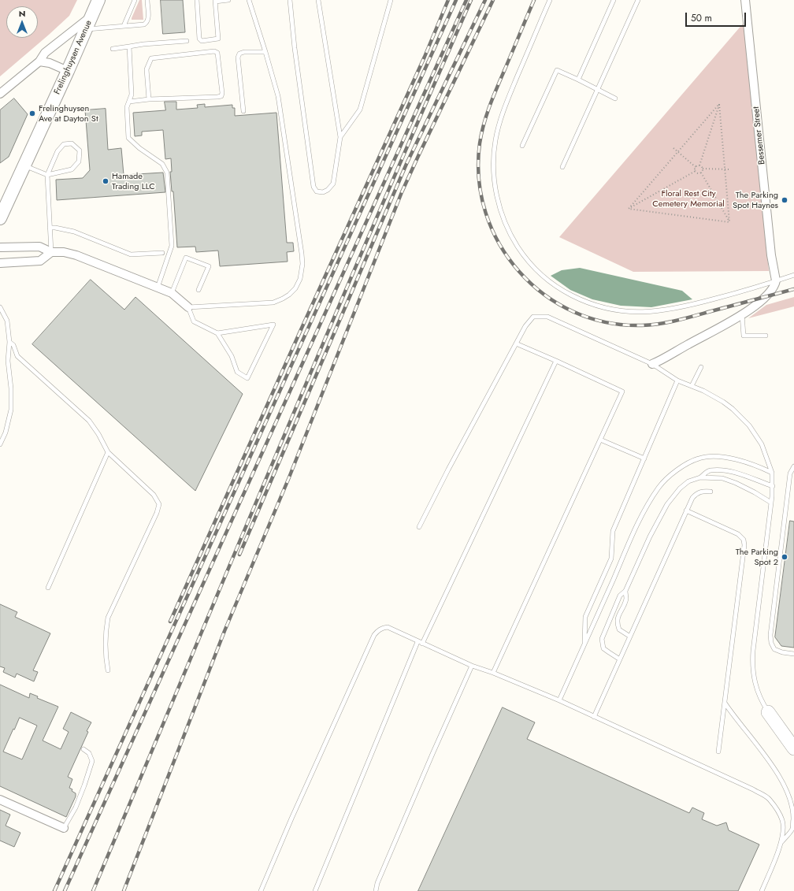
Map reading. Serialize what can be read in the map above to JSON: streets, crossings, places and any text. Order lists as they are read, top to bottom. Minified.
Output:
{"streets":{"main road":["Frelinghuysen Avenue"],"street":["Bessemer Street"]},"parks":["Floral Rest City Cemetery Memorial"],"places":["Frelinghuysen Ave at Dayton St","Hamade Trading LLC","The Parking Spot Haynes","The Parking Spot 2"],"scale_bar":"50 m","north":"top"}
